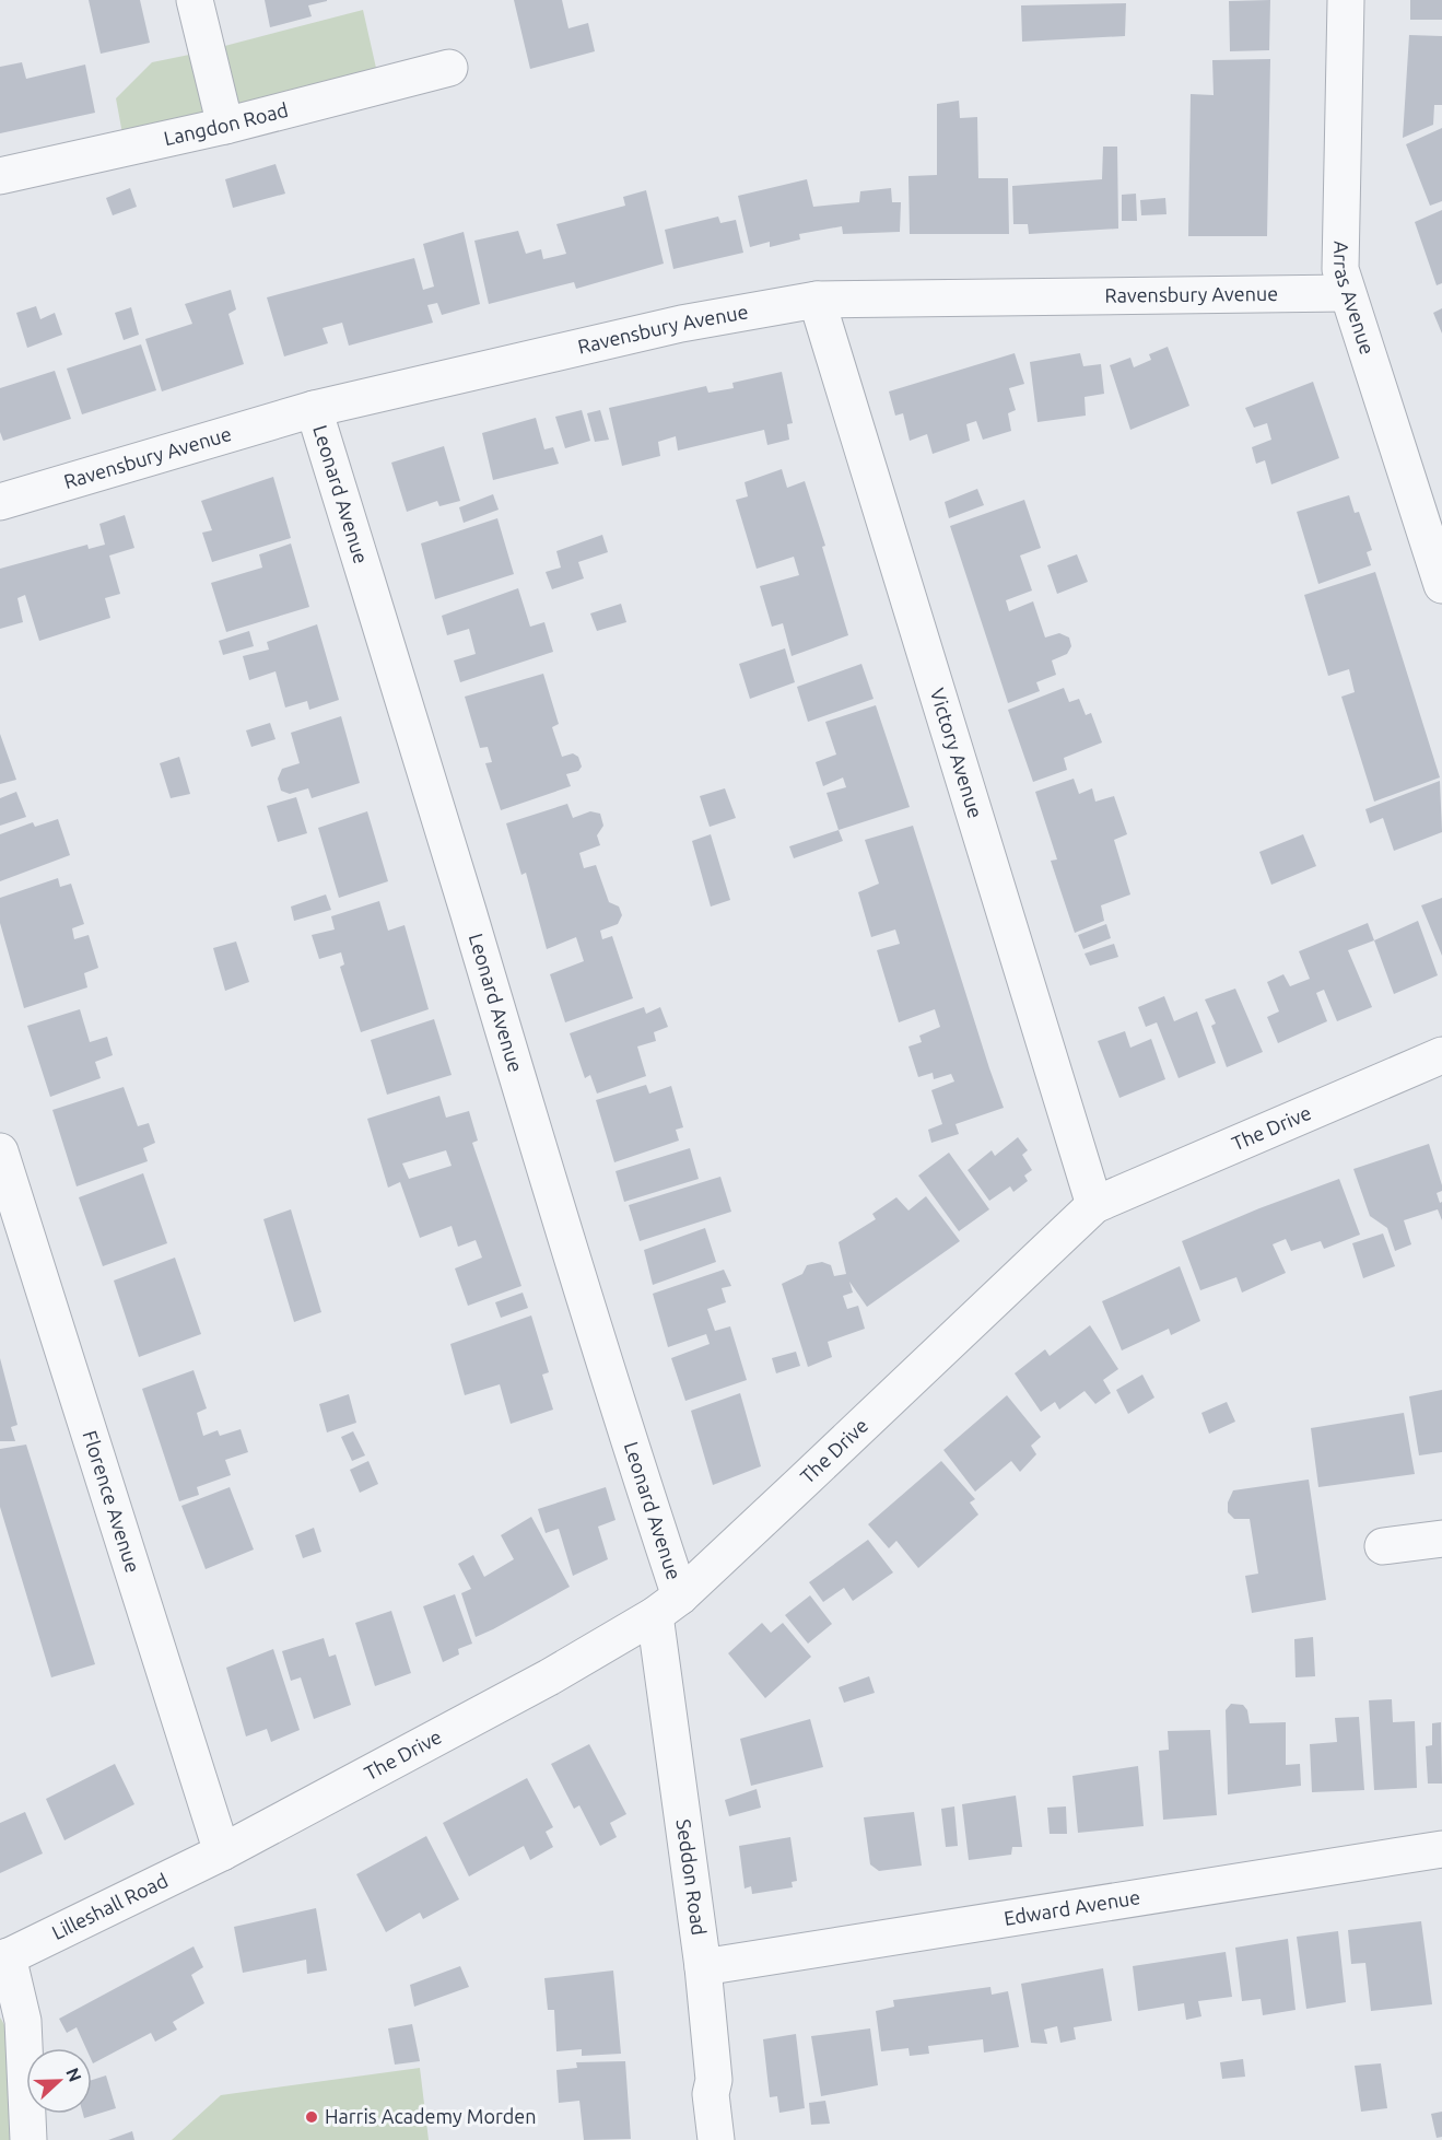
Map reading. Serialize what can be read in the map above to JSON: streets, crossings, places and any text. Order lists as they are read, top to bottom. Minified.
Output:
{"streets":{"street":["Langdon Road","Ravensbury Avenue","Arras Avenue","Leonard Avenue","Victory Avenue","The Drive","Florence Avenue","Seddon Road","Lilleshall Road","Edward Avenue"]},"crossings":[["Ravensbury Avenue","Arras Avenue"],["Ravensbury Avenue","Leonard Avenue"],["Ravensbury Avenue","Victory Avenue"],["Leonard Avenue","The Drive"],["Leonard Avenue","Seddon Road"],["Victory Avenue","The Drive"],["The Drive","Florence Avenue"],["The Drive","Seddon Road"],["The Drive","Lilleshall Road"],["Florence Avenue","Lilleshall Road"],["Seddon Road","Edward Avenue"]],"places":["Harris Academy Morden"],"north":"right"}
